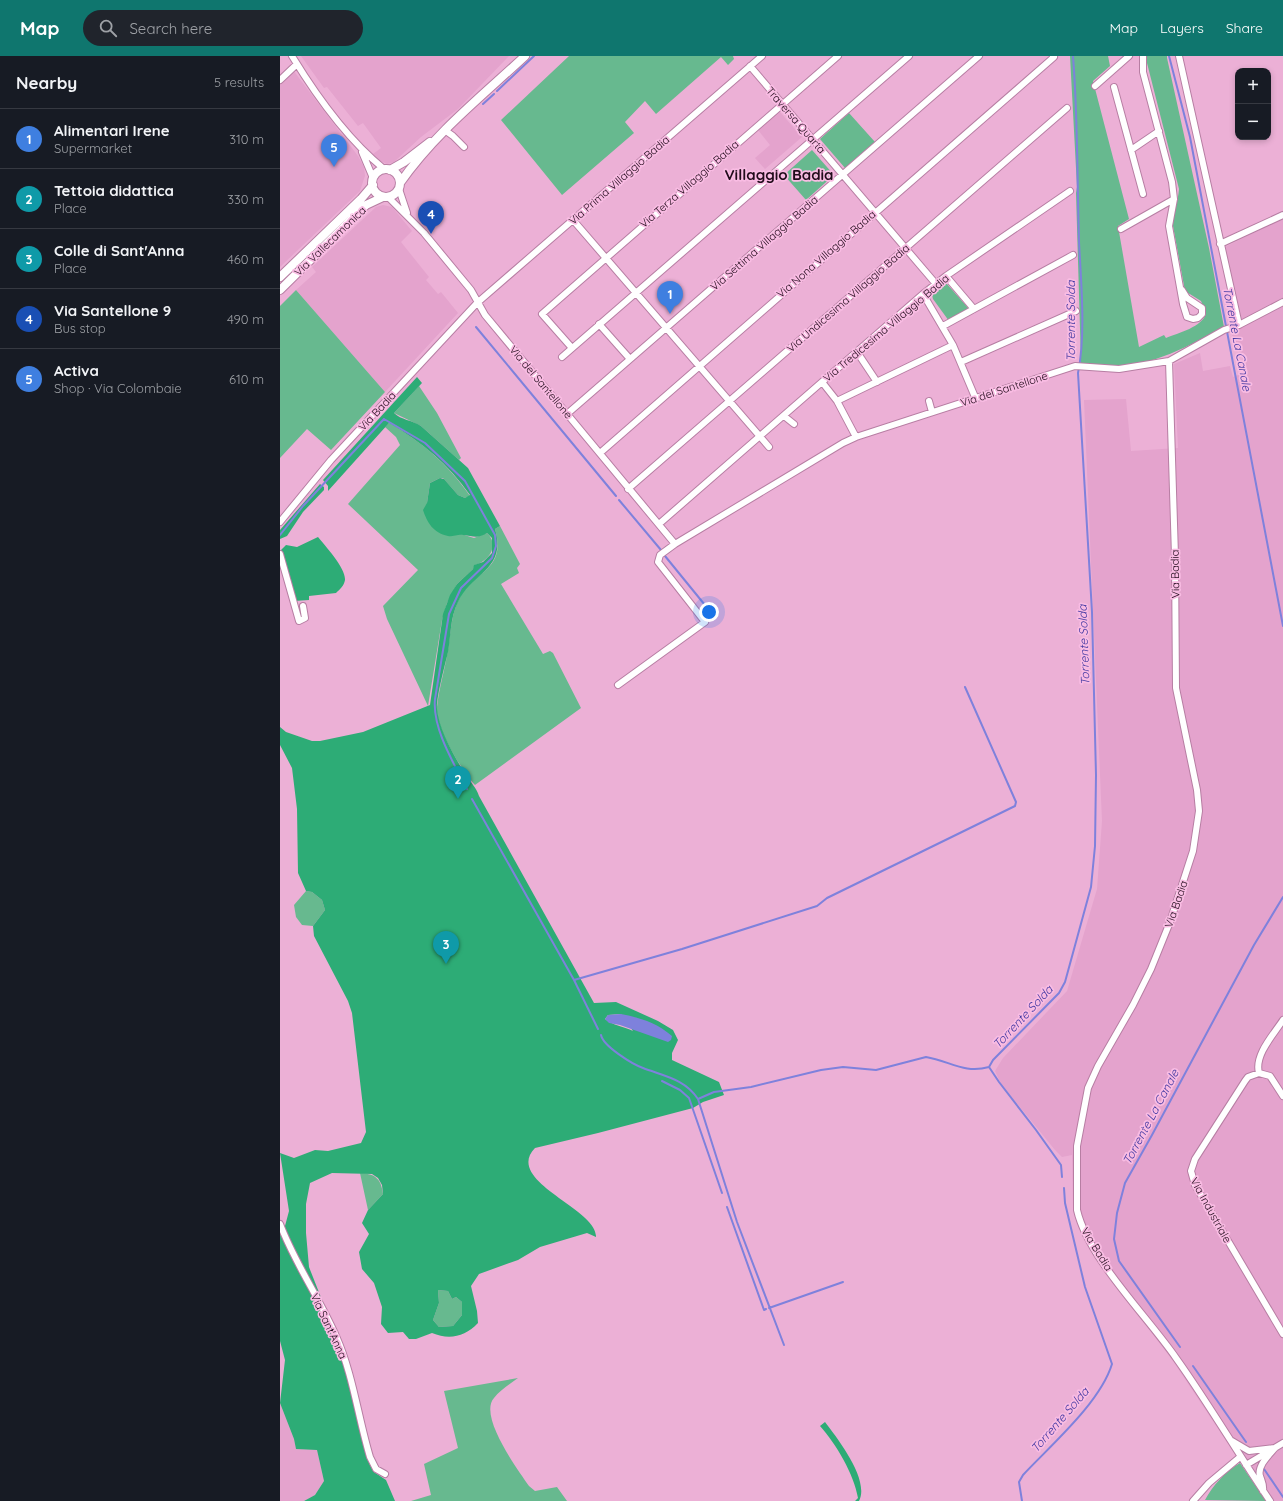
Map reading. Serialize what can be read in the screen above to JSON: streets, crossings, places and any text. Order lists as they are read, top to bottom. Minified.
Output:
{"streets":{"main road":["Via Vallecamonica"],"street":["Traversa Quarta","Via Prima Villaggio Badia","Via Terza Villaggio Badia","Via Settima Villaggio Badia","Via Nona Villaggio Badia","Via Undicesima Villaggio Badia","Via Tredicesima Villaggio Badia","Via del Santellone","Via Badia","Via Industriale","Via Sant'Anna"]},"crossings":[["Traversa Quarta","Via Prima Villaggio Badia"],["Traversa Quarta","Via Terza Villaggio Badia"],["Traversa Quarta","Via Settima Villaggio Badia"],["Traversa Quarta","Via Nona Villaggio Badia"],["Traversa Quarta","Via Undicesima Villaggio Badia"],["Traversa Quarta","Via Tredicesima Villaggio Badia"],["Via Prima Villaggio Badia","Via del Santellone"],["Via Prima Villaggio Badia","Via Badia"],["Via Vallecamonica","Via del Santellone"],["Via Settima Villaggio Badia","Via del Santellone"],["Via Nona Villaggio Badia","Via del Santellone"],["Via Undicesima Villaggio Badia","Via del Santellone"],["Via Tredicesima Villaggio Badia","Via del Santellone"],["Via del Santellone","Via Badia"]],"districts":["Villaggio Badia"],"water":["Torrente Solda","Torrente La Canale"],"page":{"header":"Map","search":"Search here","nav":["Map","Layers","Share"],"heading":["Nearby","5 results"],"map_buttons":["+","−"],"list":[{"mark":"1","name":"Alimentari Irene","note":"Supermarket","value":"310 m"},{"mark":"2","name":"Tettoia didattica","note":"Place","value":"330 m"},{"mark":"3","name":"Colle di Sant'Anna","note":"Place","value":"460 m"},{"mark":"4","name":"Via Santellone 9","note":"Bus stop","value":"490 m"},{"mark":"5","name":"Activa","note":"Shop · Via Colombaie","value":"610 m"}],"pins":["5","4","1","2","3"]}}
